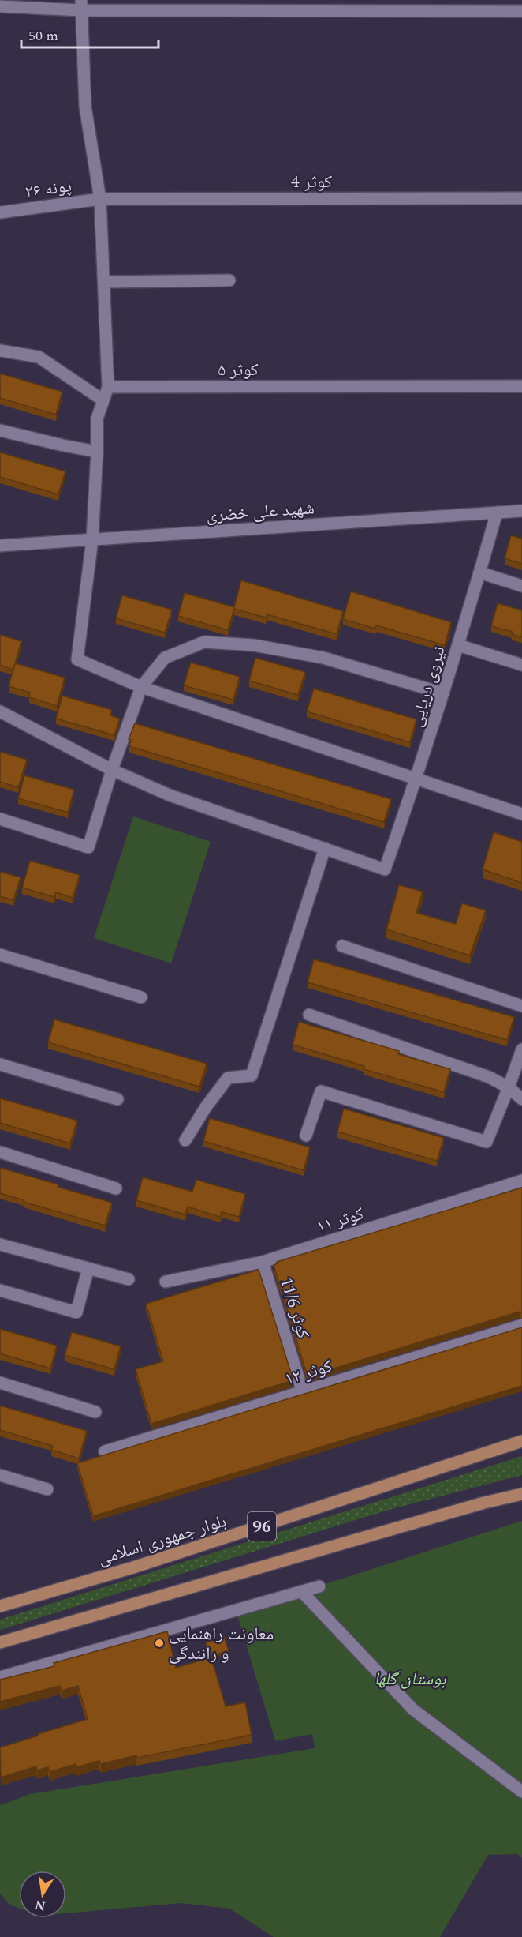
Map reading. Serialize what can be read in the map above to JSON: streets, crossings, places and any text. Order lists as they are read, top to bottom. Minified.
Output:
{"streets":{"main road":["96","بلوار جمهوری اسلامی"],"street":["کوثر 4","پونه ۲۶","کوثر ۵","شهید علی خضری","نیروی دریایی","کوثر ۱۱","کوثر 11/6","کوثر ۱۲"]},"crossings":[["کوثر 4","پونه ۲۶"],["شهید علی خضری","نیروی دریایی"],["کوثر ۱۱","کوثر 11/6"],["کوثر 11/6","کوثر ۱۲"]],"parks":["بوستان گلها"],"places":["معاونت راهنمایی و رانندگی"],"scale_bar":"50 m","north":"bottom"}
